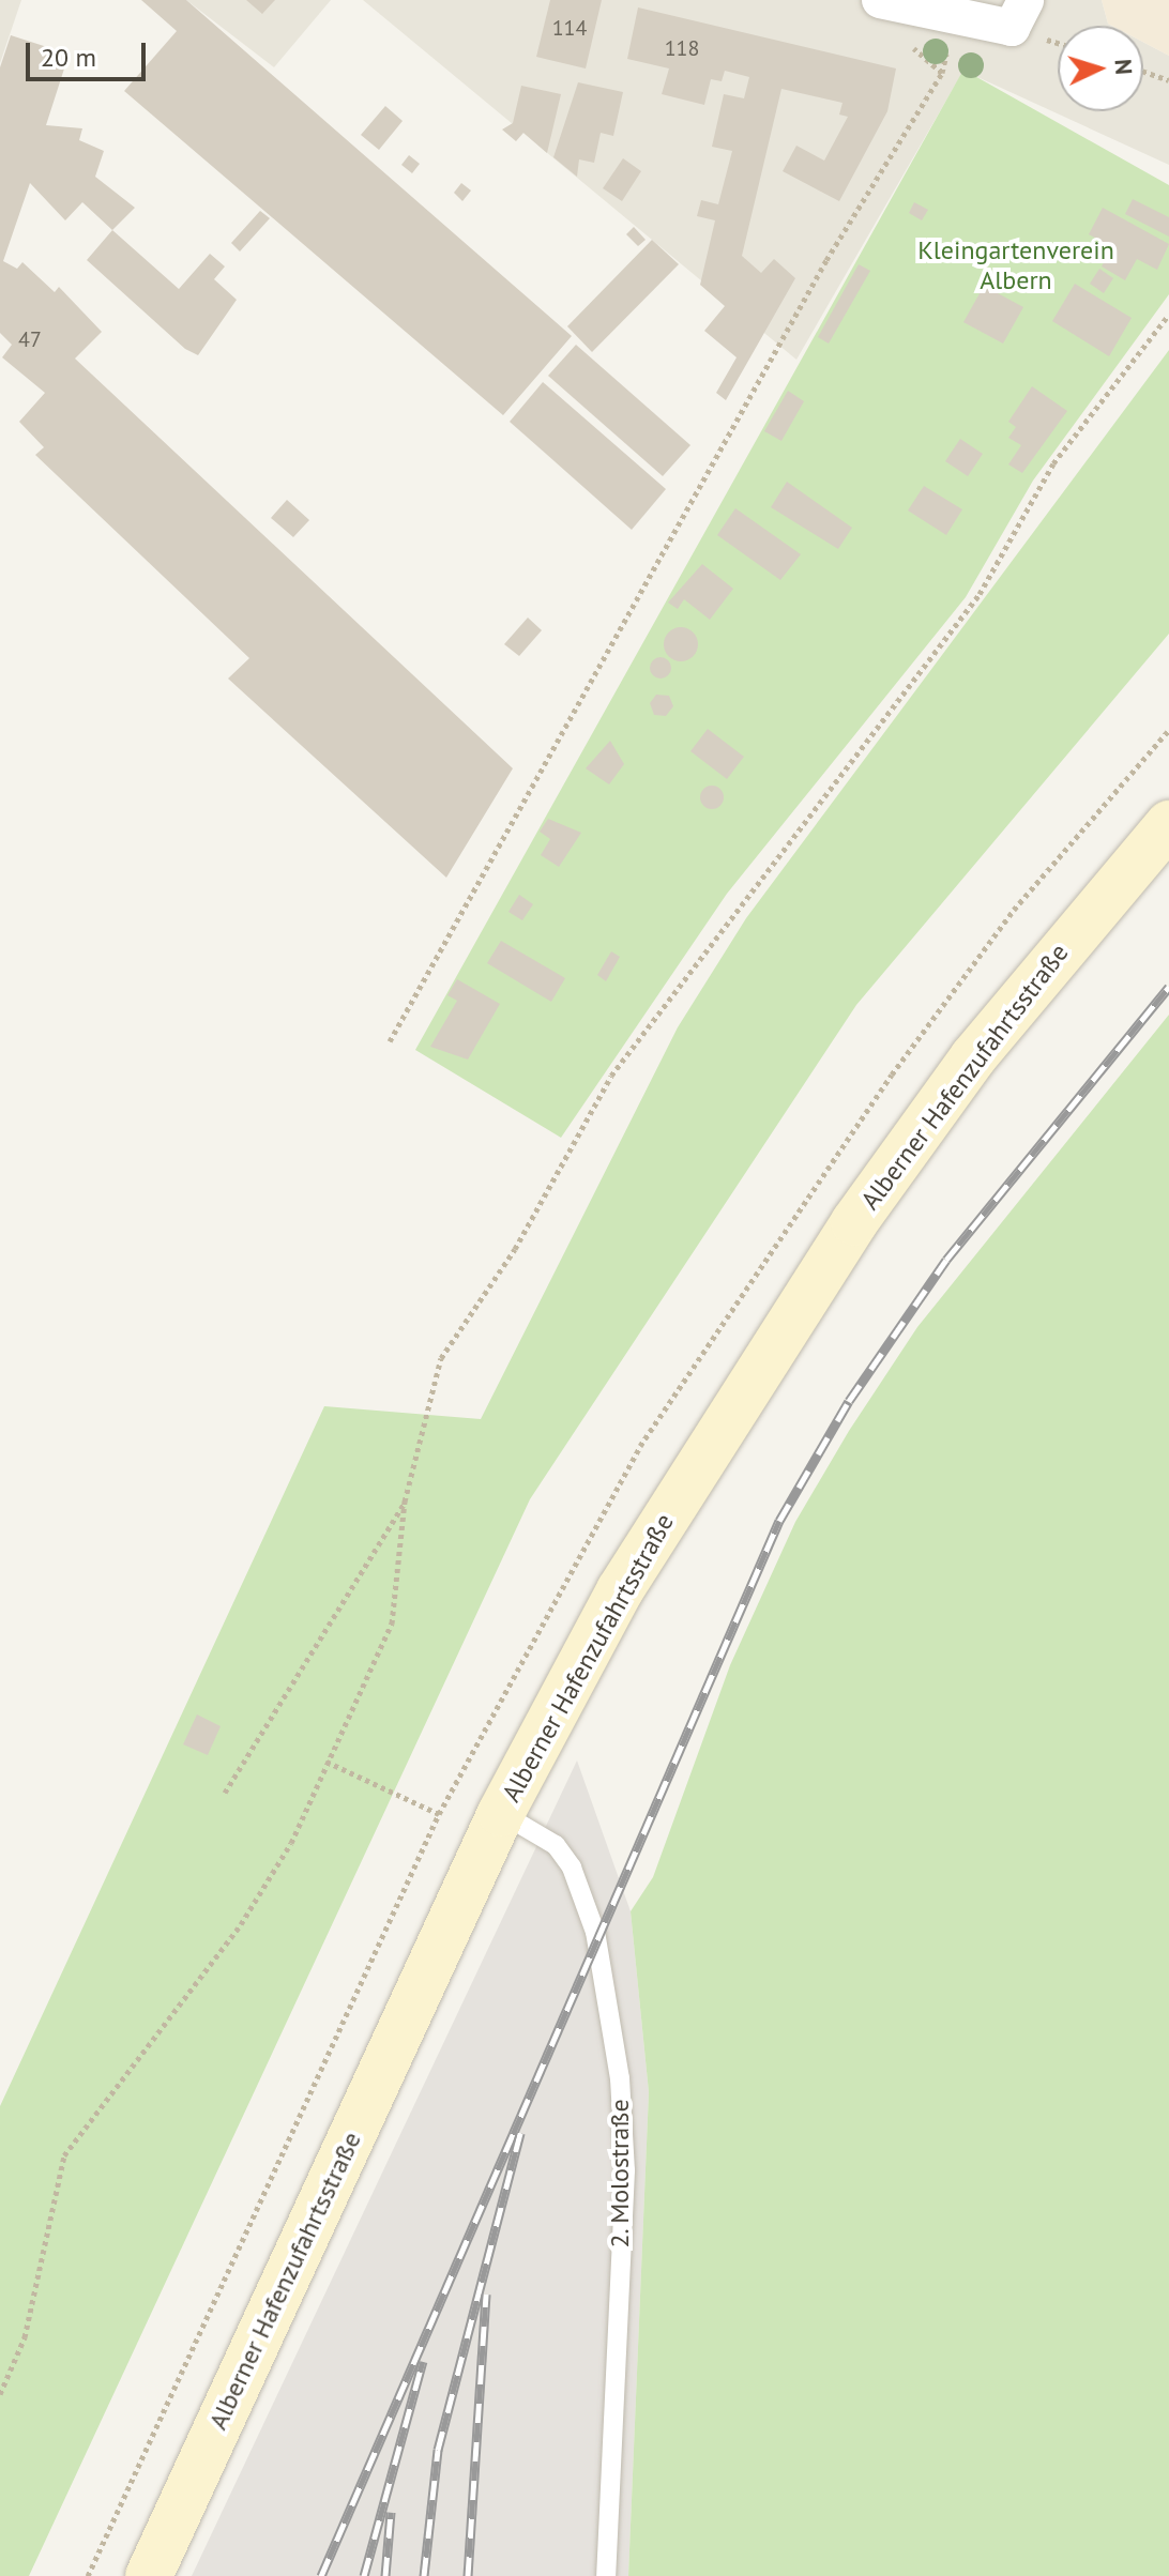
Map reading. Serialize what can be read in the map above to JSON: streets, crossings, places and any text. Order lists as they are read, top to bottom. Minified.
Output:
{"streets":{"main road":["Alberner Hafenzufahrtsstraße"],"lane":["2. Molostraße"]},"crossings":[["Alberner Hafenzufahrtsstraße","2. Molostraße"]],"parks":["Kleingartenverein Albern"],"house_numbers":["114","118","47"],"scale_bar":"20 m","north":"right"}
